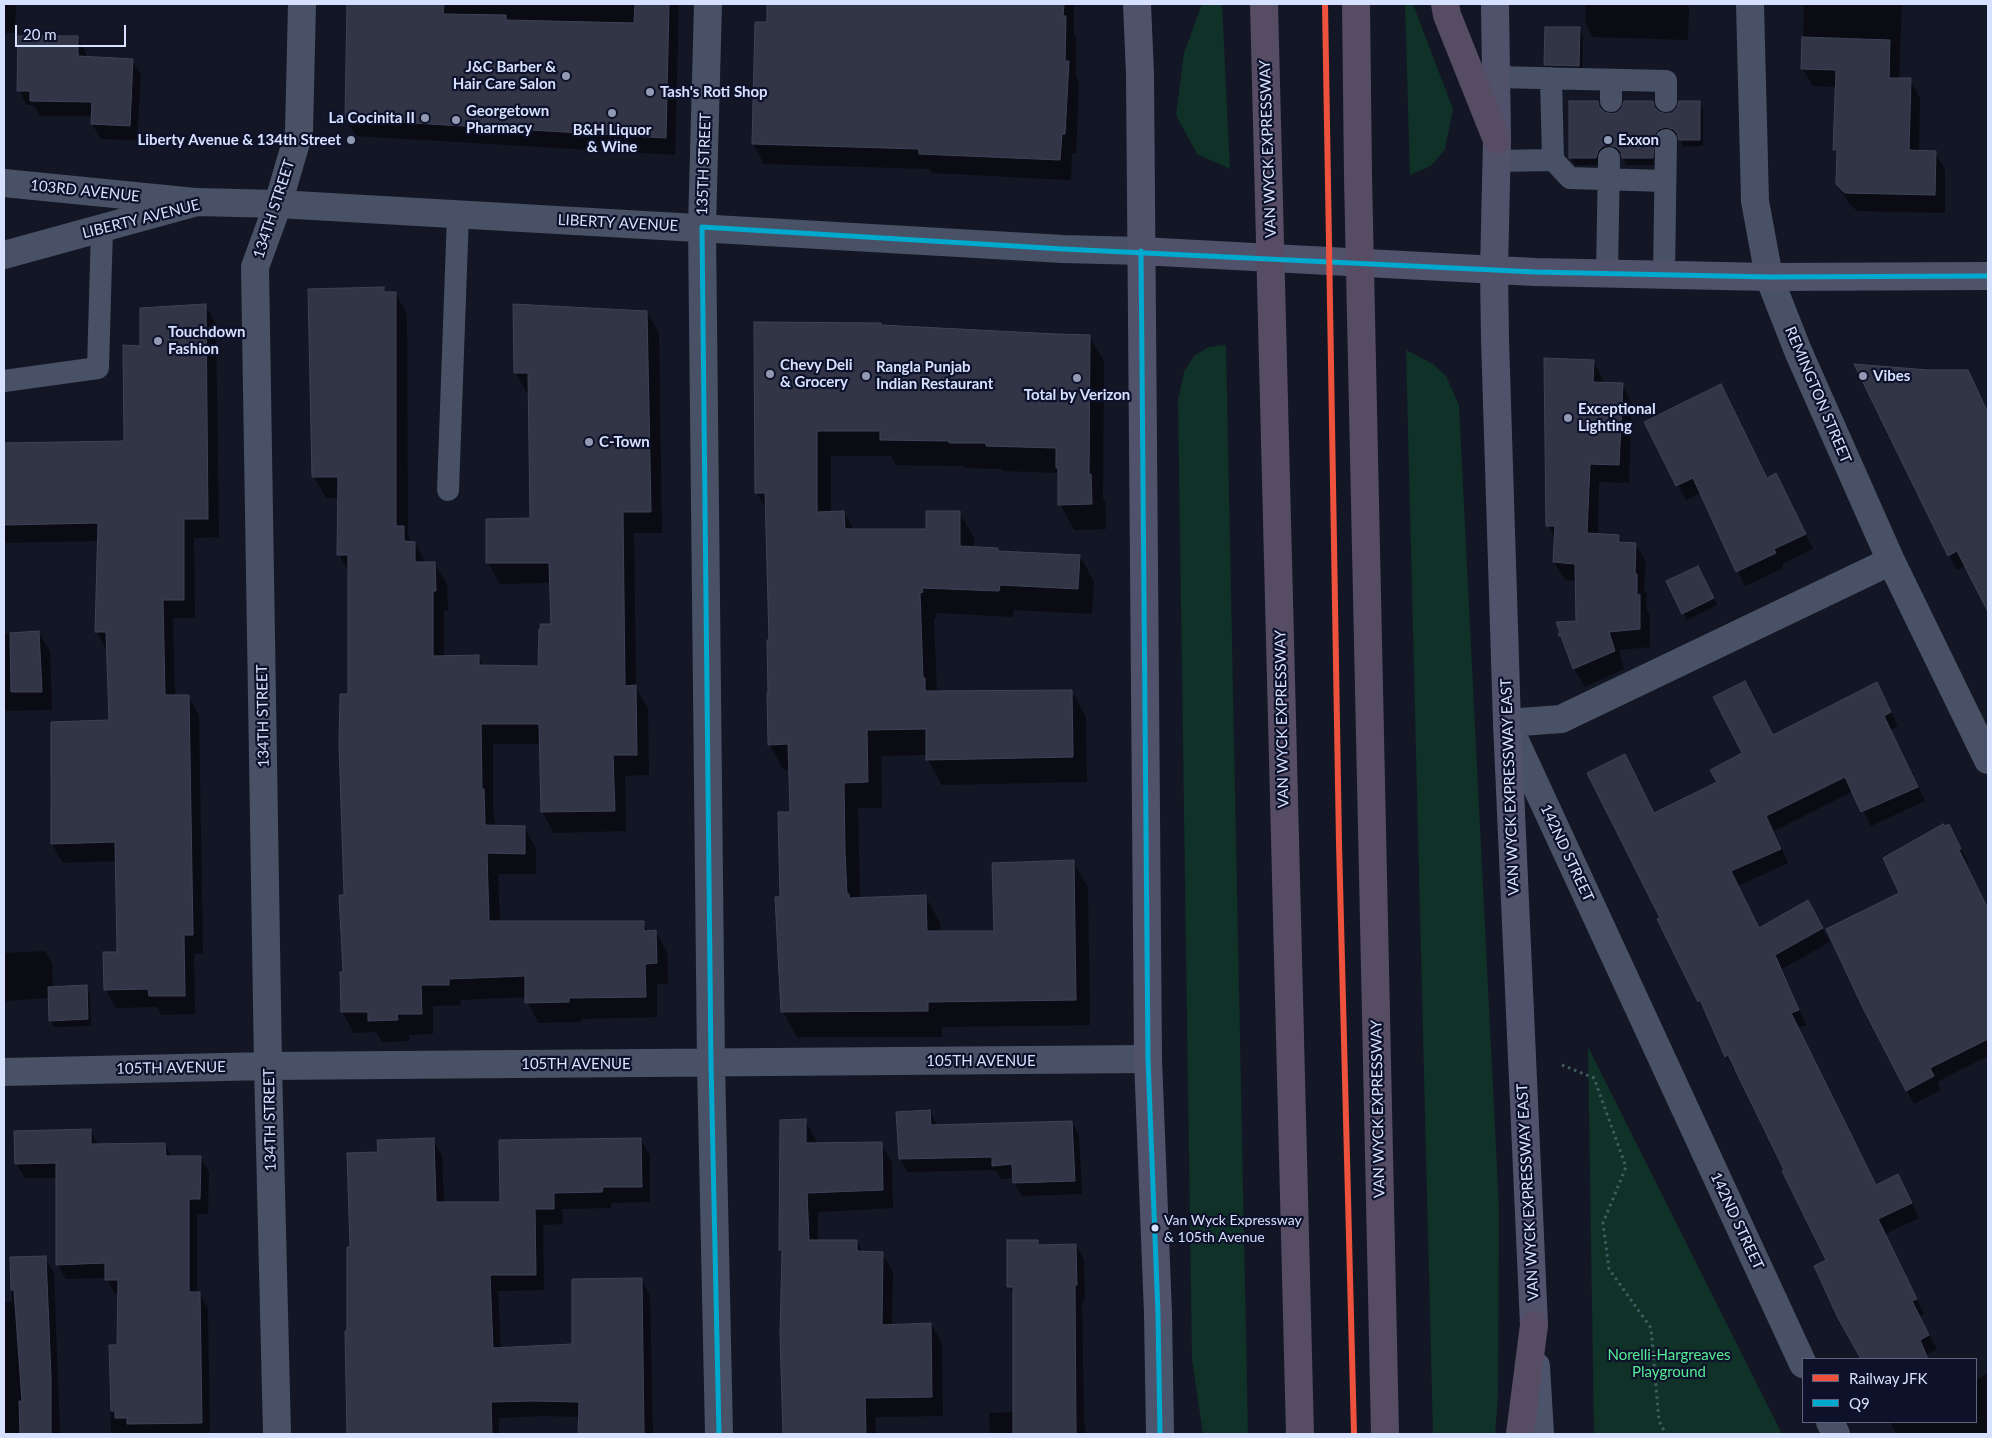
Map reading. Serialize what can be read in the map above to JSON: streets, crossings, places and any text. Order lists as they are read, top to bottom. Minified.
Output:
{"streets":{"highway":["VAN WYCK EXPRESSWAY"],"main road":["LIBERTY AVENUE","VAN WYCK EXPRESSWAY EAST"],"street":["135TH STREET","103RD AVENUE","134TH STREET","REMINGTON STREET","142ND STREET","105TH AVENUE"]},"crossings":[["135TH STREET","LIBERTY AVENUE"],["135TH STREET","105TH AVENUE"],["103RD AVENUE","LIBERTY AVENUE"],["134TH STREET","LIBERTY AVENUE"],["134TH STREET","105TH AVENUE"],["LIBERTY AVENUE","REMINGTON STREET"],["LIBERTY AVENUE","VAN WYCK EXPRESSWAY EAST"],["VAN WYCK EXPRESSWAY EAST","142ND STREET"]],"parks":["Norelli-Hargreaves Playground"],"places":["J&C Barber & Hair Care Salon","Tash's Roti Shop","B&H Liquor & Wine","La Cocinita II","Georgetown Pharmacy","Liberty Avenue & 134th Street","Exxon","Touchdown Fashion","Chevy Deli & Grocery","Rangla Punjab Indian Restaurant","Vibes","Total by Verizon","Exceptional Lighting","C-Town","Van Wyck Expressway & 105th Avenue"],"lines":["rail line JFK","transit line Q9"],"legend":["Railway JFK","Q9"],"scale_bar":"20 m"}
